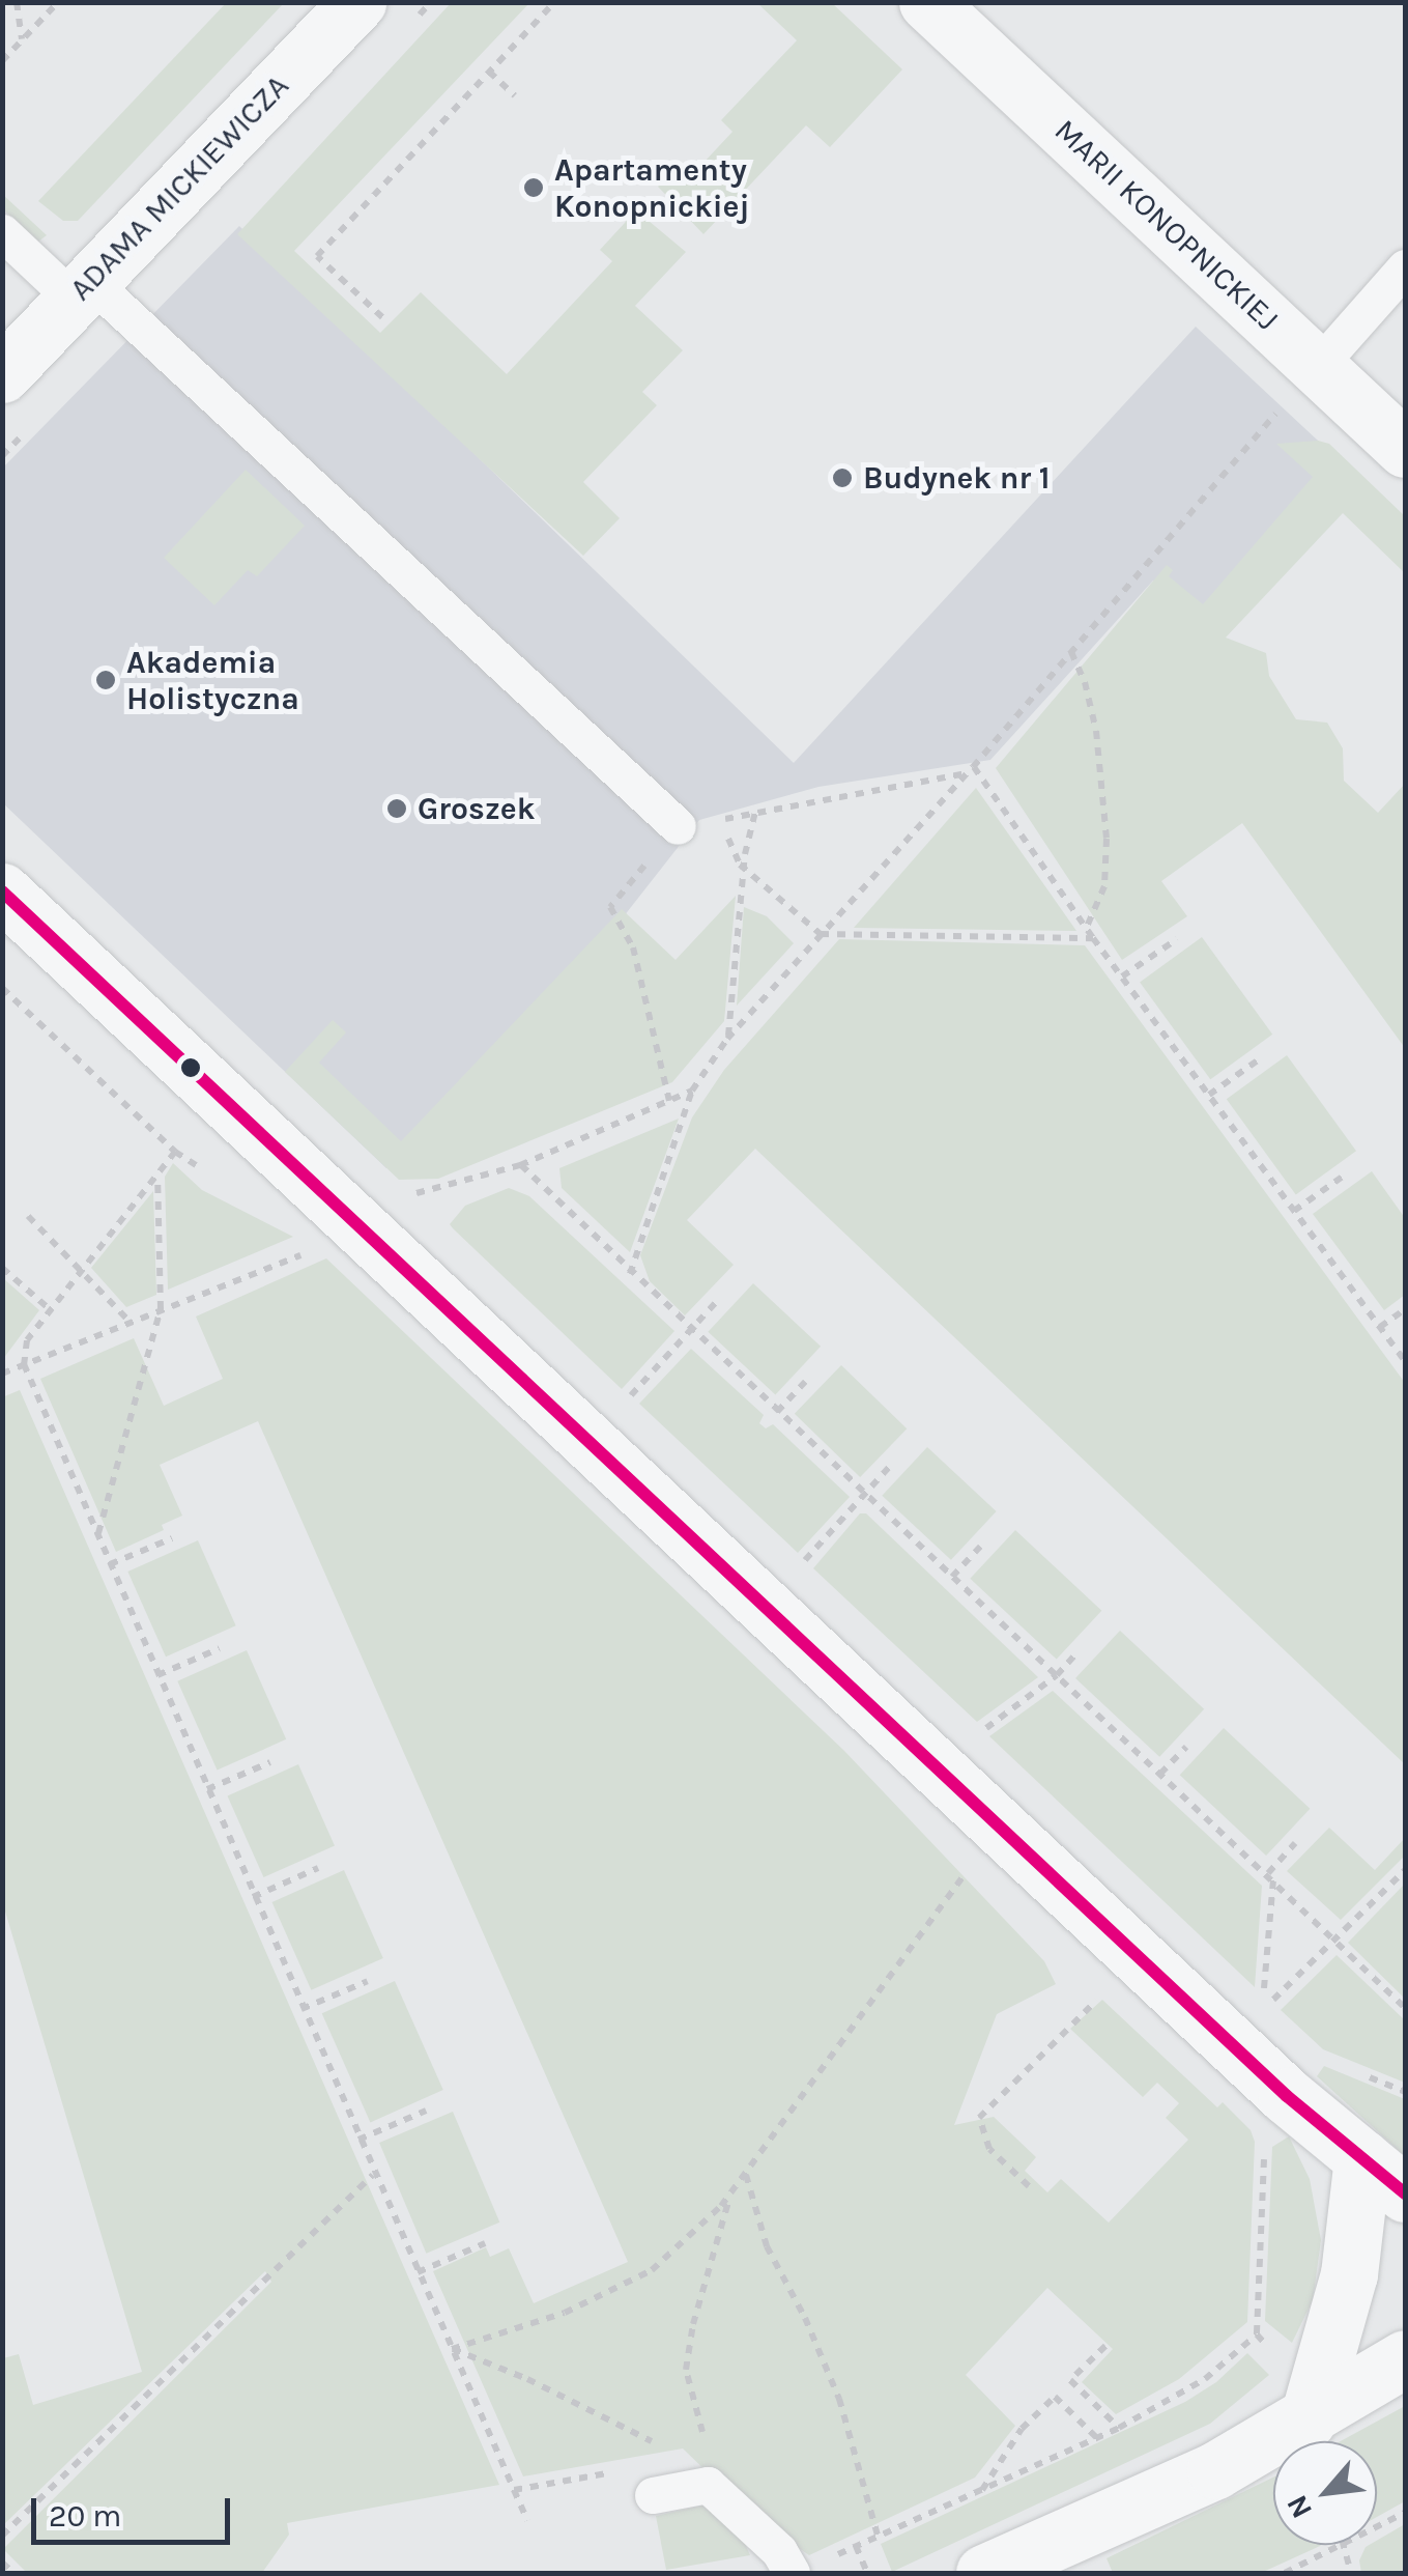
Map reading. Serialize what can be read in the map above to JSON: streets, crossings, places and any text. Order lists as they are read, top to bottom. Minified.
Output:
{"streets":{"street":["ADAMA MICKIEWICZA","MARII KONOPNICKIEJ"]},"places":["Apartamenty Konopnickiej","Budynek nr 1","Akademia Holistyczna","Groszek"],"scale_bar":"20 m","north":"bottom left"}
